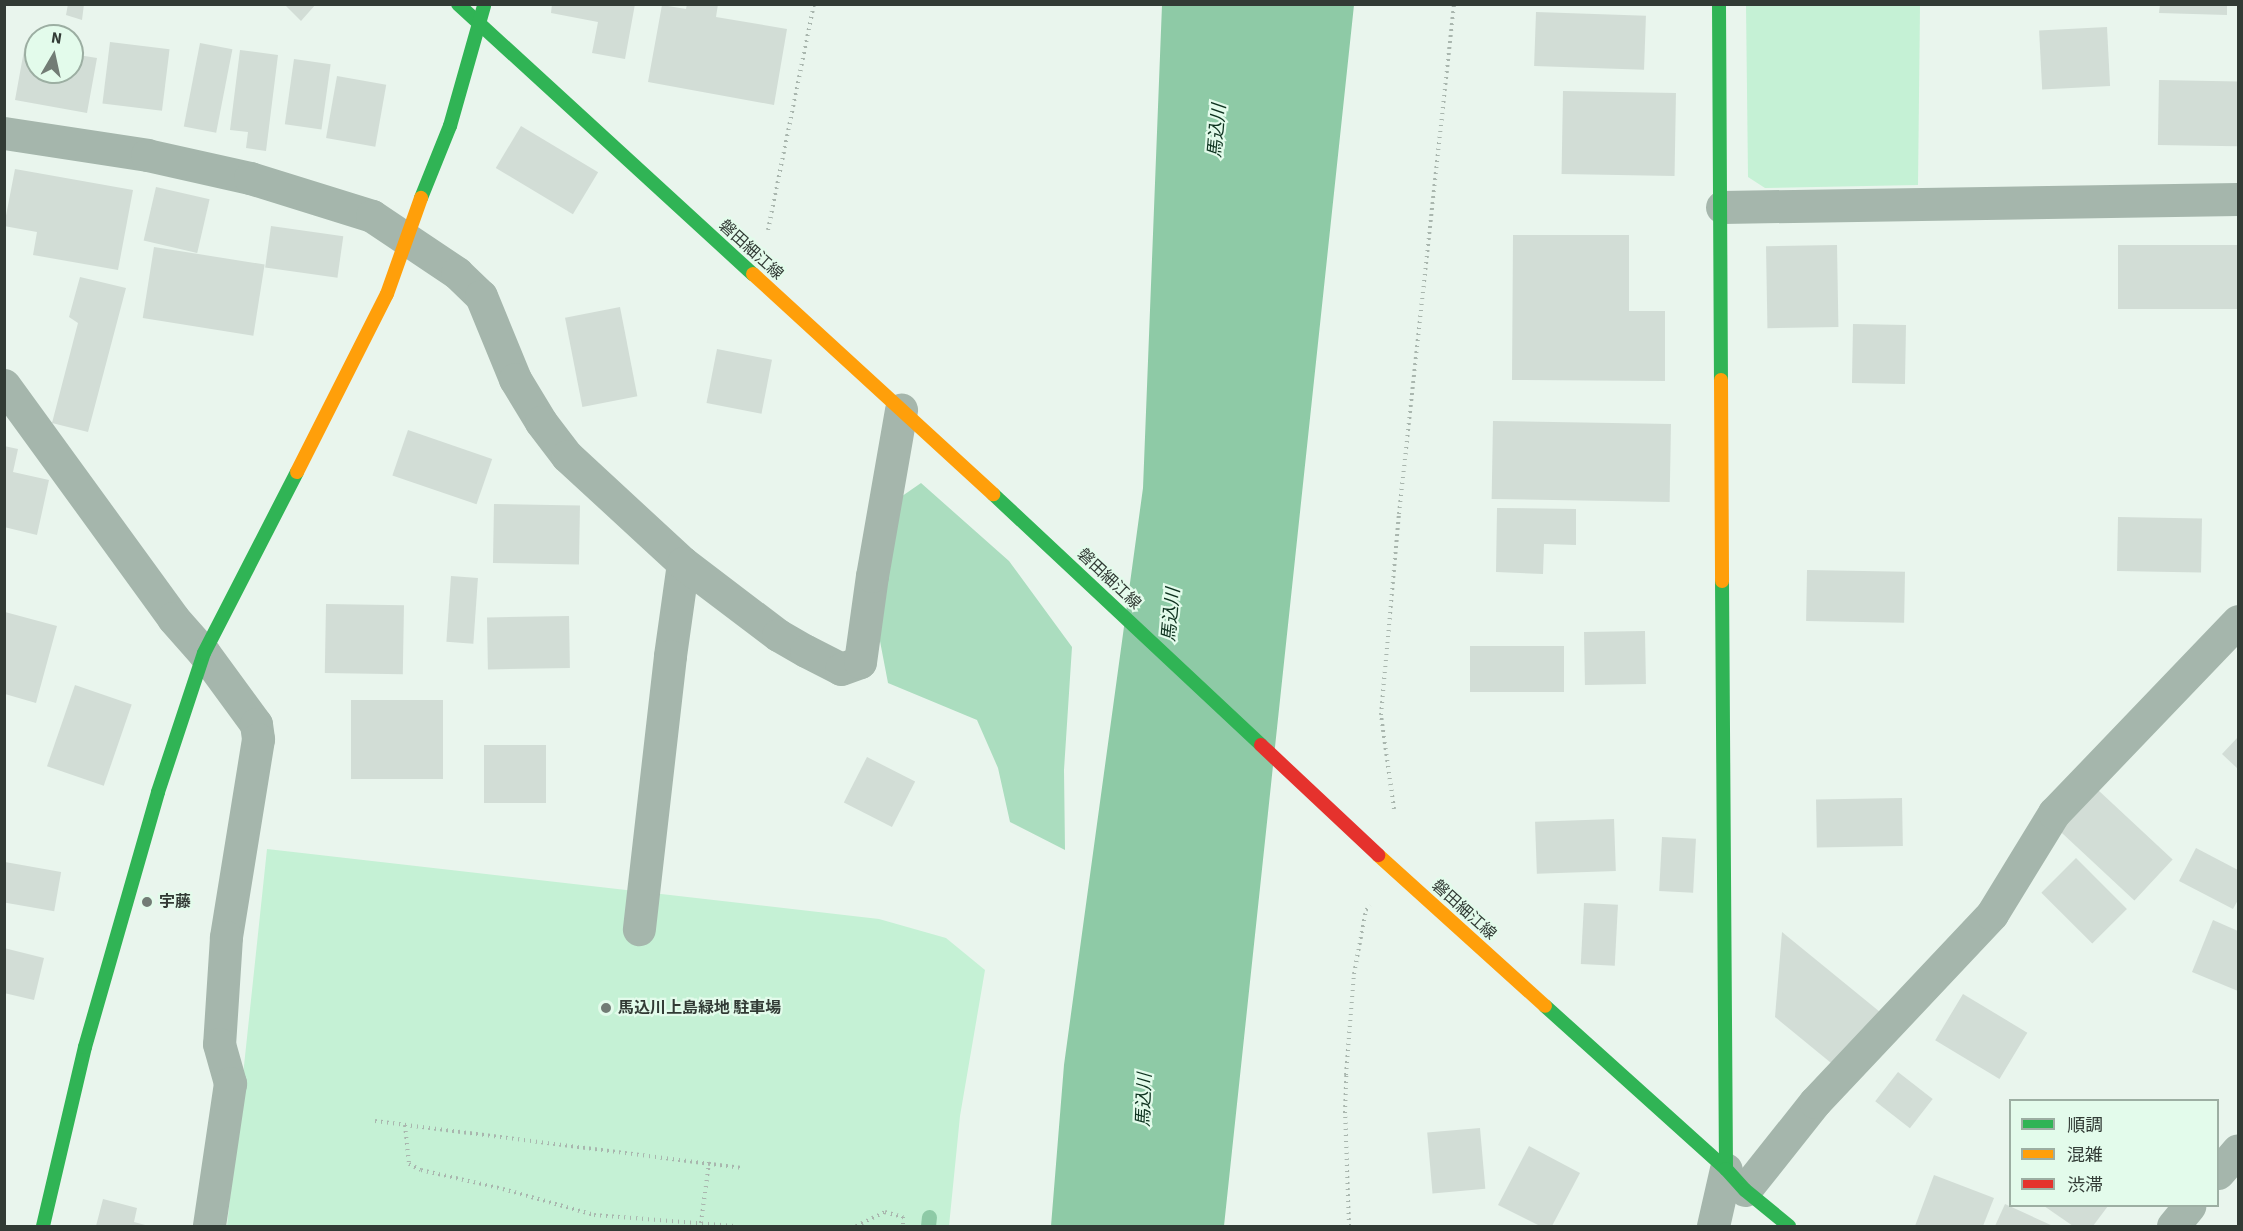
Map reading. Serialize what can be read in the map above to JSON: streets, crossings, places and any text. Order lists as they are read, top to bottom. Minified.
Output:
{"streets":{"street":["磐田細江線"]},"water":["馬込川"],"places":["宇藤","馬込川上島緑地 駐車場"],"legend":["順調","混雑","渋滞"],"north":"top"}
